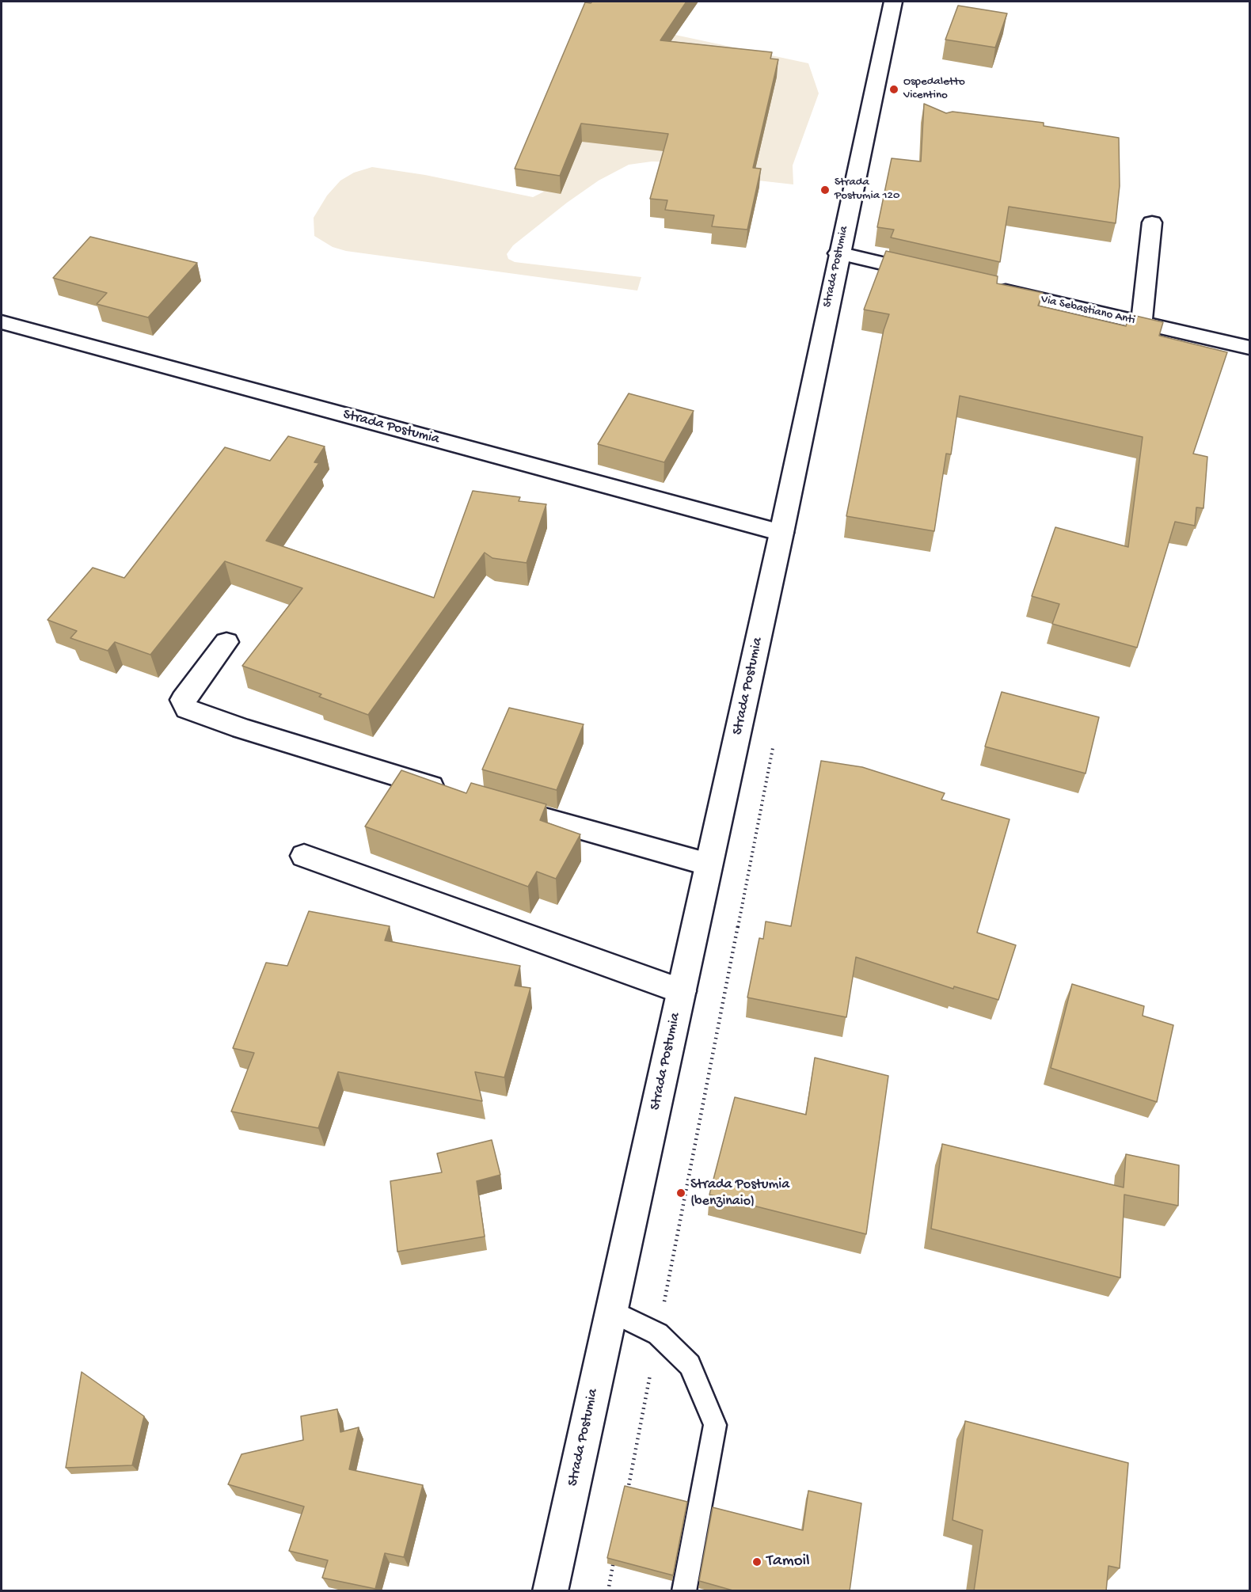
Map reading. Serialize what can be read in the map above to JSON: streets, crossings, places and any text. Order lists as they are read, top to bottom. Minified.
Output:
{"streets":{"street":["Strada Postumia","Via Sebastiano Anti"]},"places":["Ospedaletto Vicentino","Strada Postumia 120","Strada Postumia (benzinaio)","Tamoil"]}
